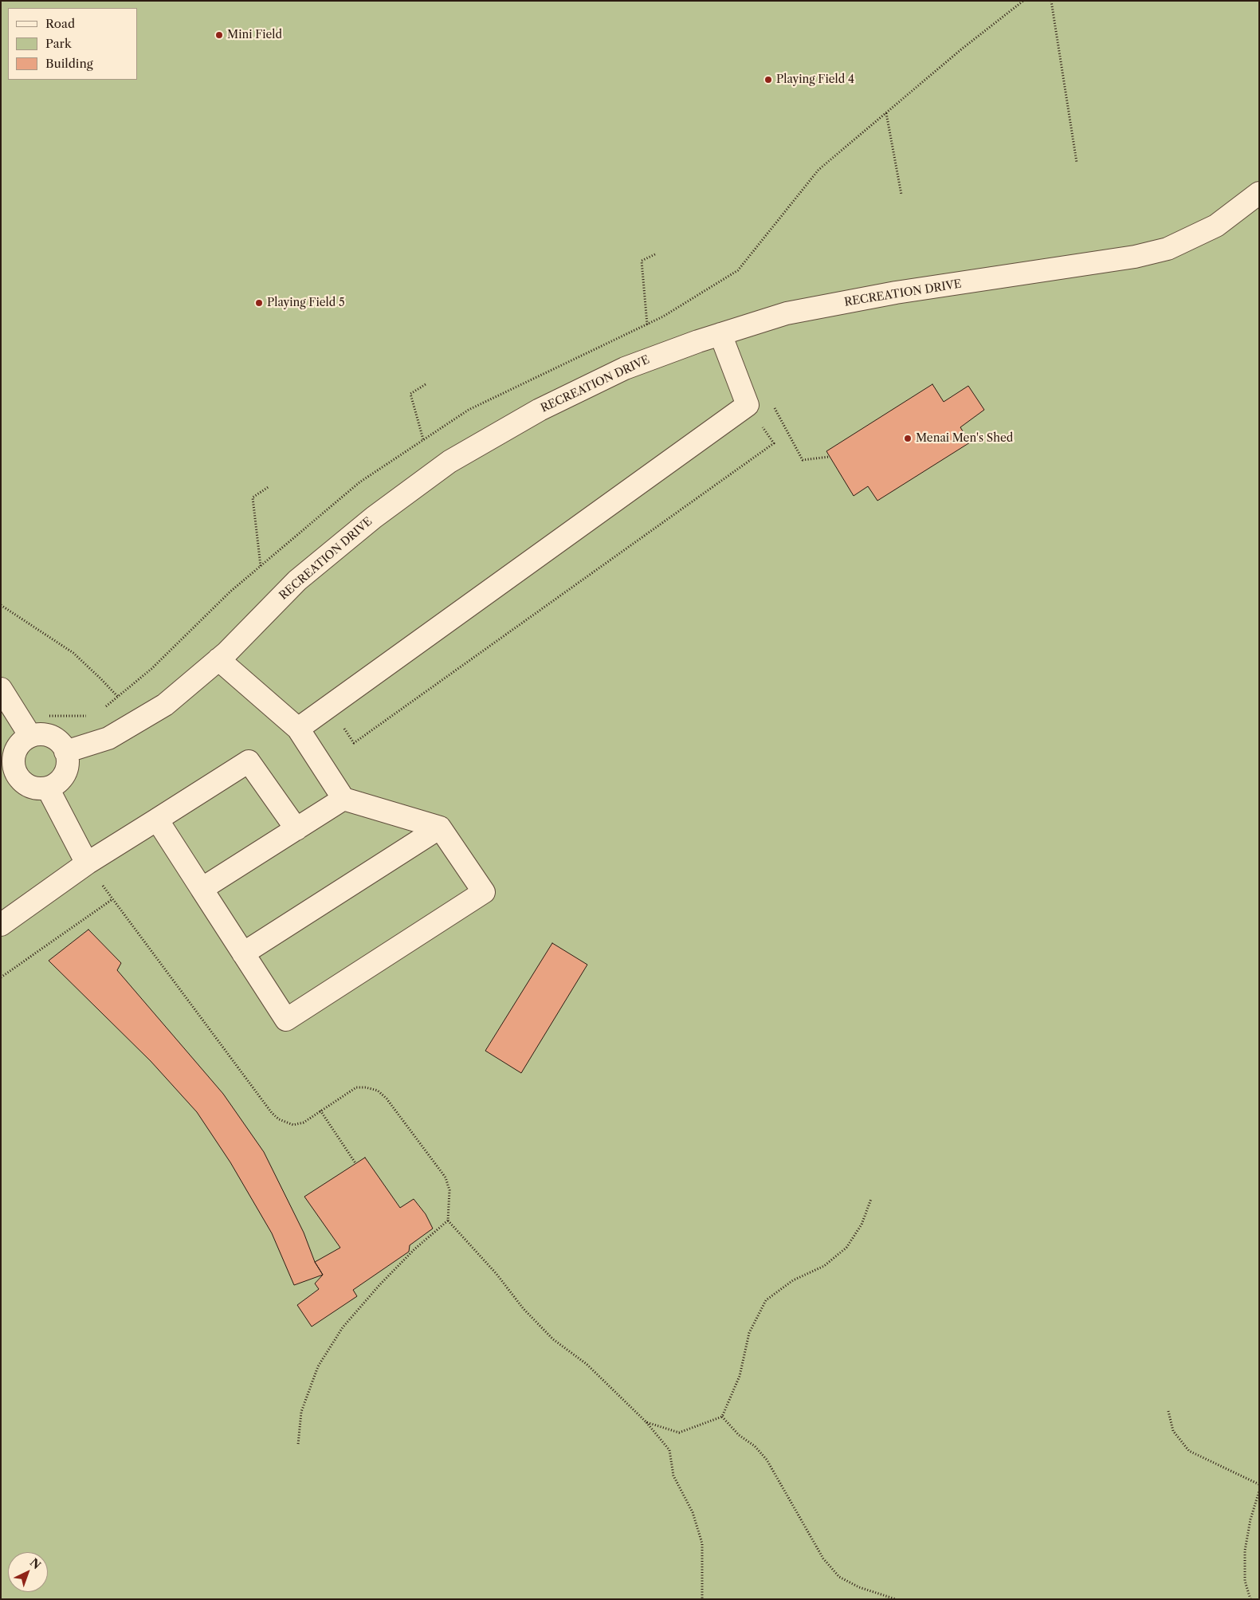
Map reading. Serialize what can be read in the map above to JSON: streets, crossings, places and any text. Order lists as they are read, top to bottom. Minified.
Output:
{"streets":{"street":["RECREATION DRIVE"]},"places":["Mini Field","Playing Field 4","Playing Field 5","Menai Men's Shed"],"legend":["Road","Park","Building"],"north":"top right"}
